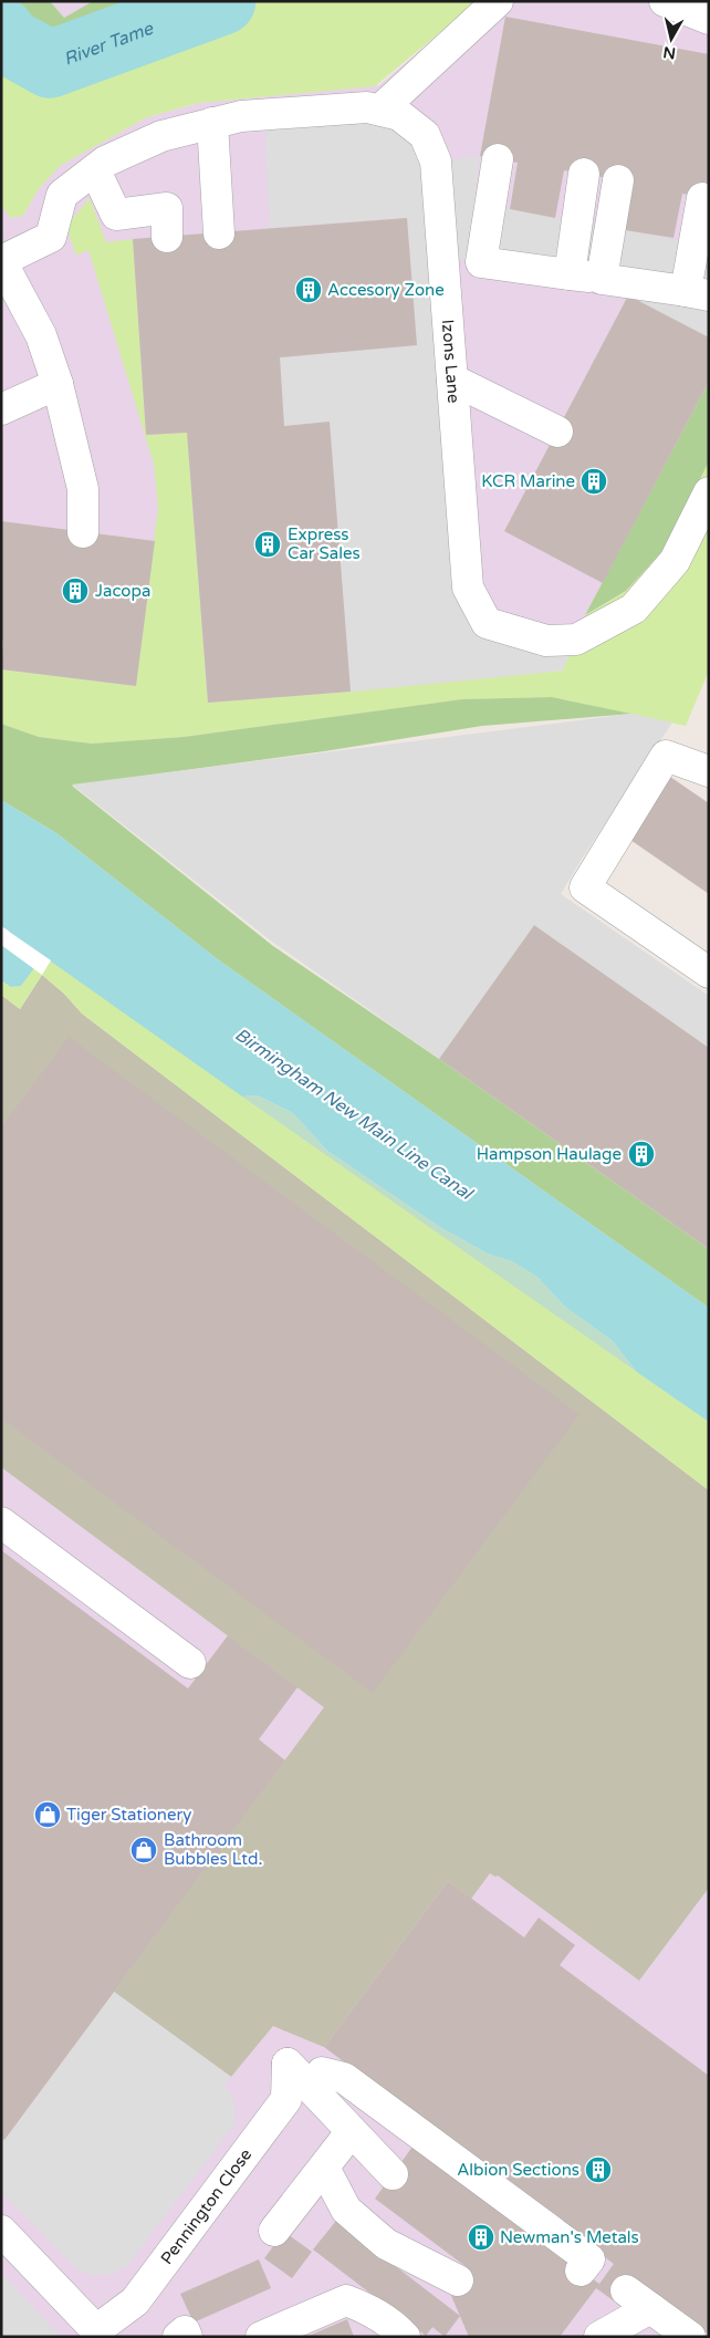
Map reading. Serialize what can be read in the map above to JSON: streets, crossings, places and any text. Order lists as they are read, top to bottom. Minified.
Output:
{"streets":{"street":["Izons Lane","Pennington Close"]},"water":["River Tame","Birmingham New Main Line Canal"],"places":{"building":["Accesory Zone","KCR Marine","Express Car Sales","Jacopa","Hampson Haulage","Albion Sections","Newman's Metals"],"shop":["Tiger Stationery","Bathroom Bubbles Ltd."]},"north":"bottom"}
